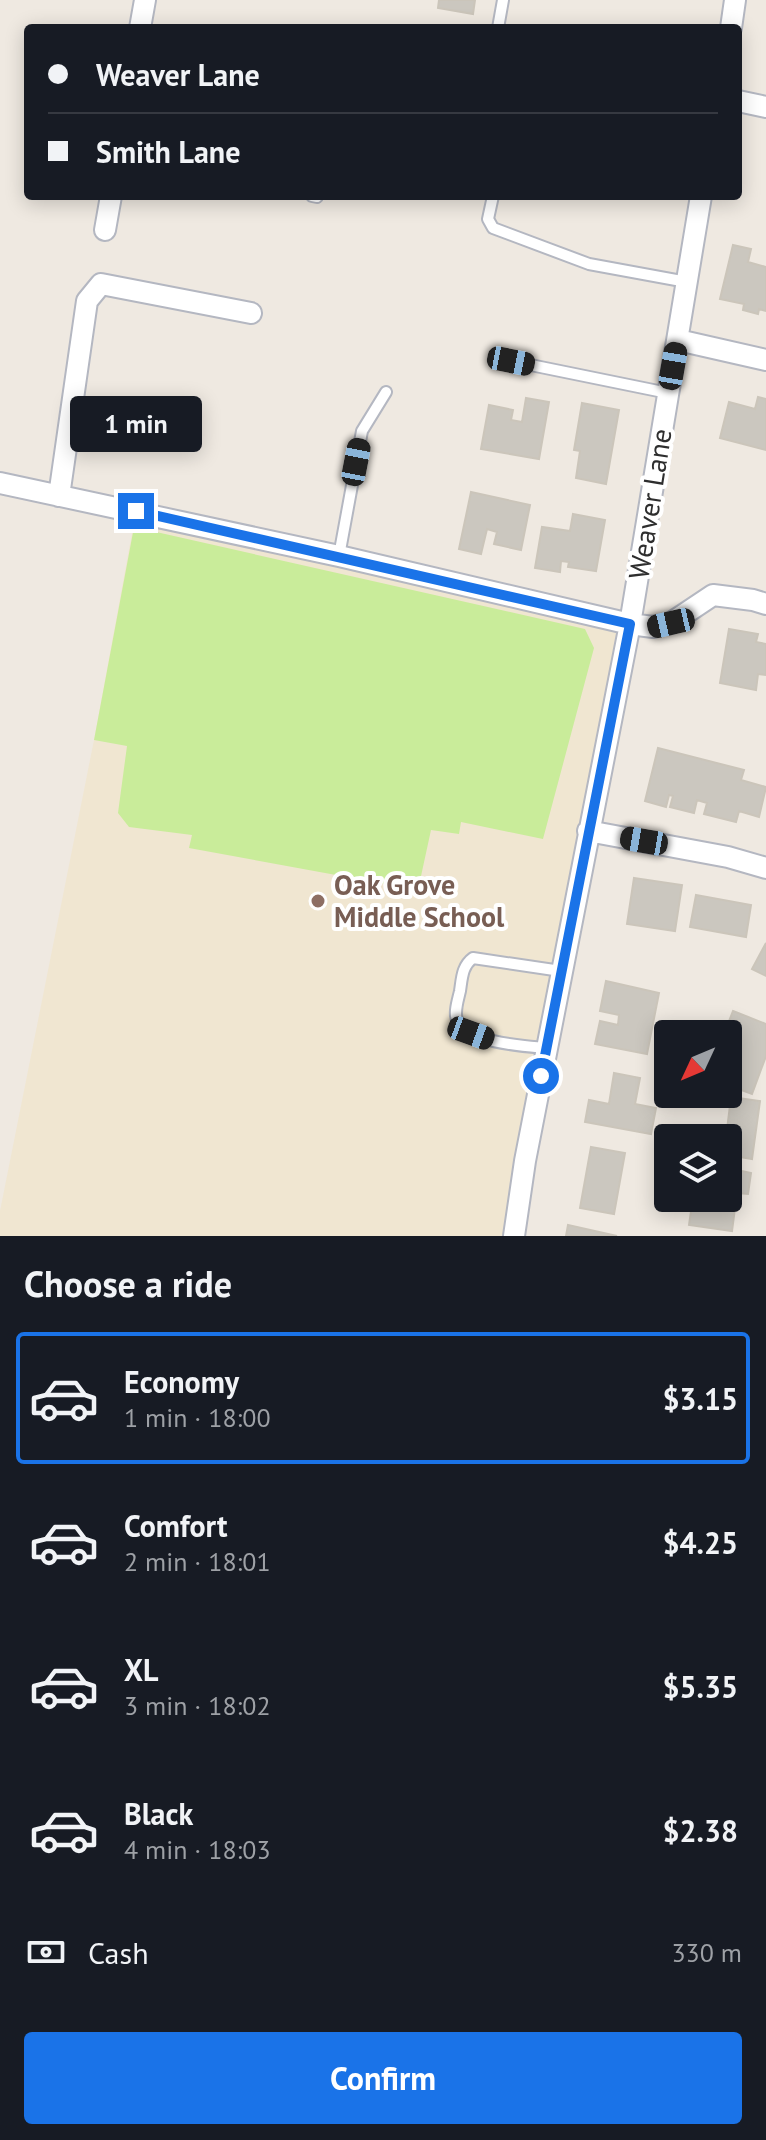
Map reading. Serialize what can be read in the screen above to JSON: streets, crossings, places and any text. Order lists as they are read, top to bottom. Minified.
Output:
{"streets":{"street":["Weaver Lane"]},"places":["Oak Grove Middle School"],"north":"bottom left","page":{"banner":["Weaver Lane","Smith Lane"],"bubble":"1 min","heading":"Choose a ride","list":[{"name":"Economy","note":"1 min · 18:00","value":"$3.15"},{"name":"Comfort","note":"2 min · 18:01","value":"$4.25"},{"name":"XL","note":"3 min · 18:02","value":"$5.35"},{"name":"Black","note":"4 min · 18:03","value":"$2.38"}],"pay":["Cash","330 m"],"buttons":"Confirm"}}
